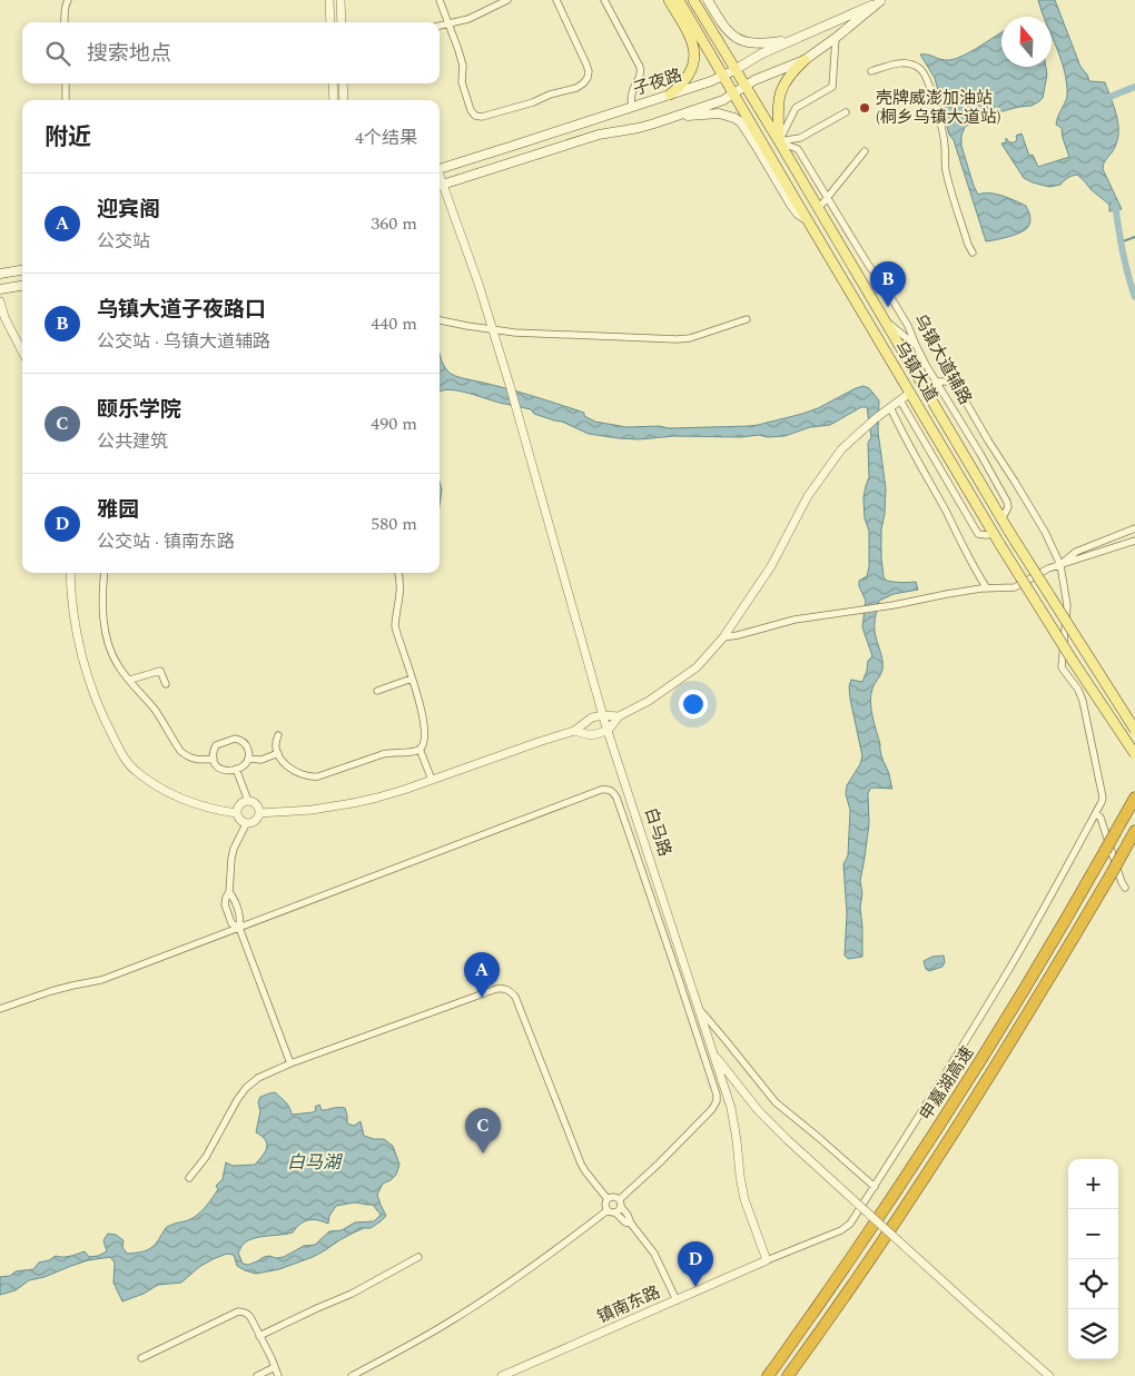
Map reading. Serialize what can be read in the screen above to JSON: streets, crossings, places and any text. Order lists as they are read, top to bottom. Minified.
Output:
{"streets":{"highway":["申嘉湖高速"],"main road":["子夜路","乌镇大道"],"street":["乌镇大道辅路","白马路","镇南东路"]},"crossings":[["子夜路","乌镇大道"],["乌镇大道辅路","乌镇大道"],["白马路","镇南东路"]],"water":["白马湖"],"places":["壳牌威澎加油站 (桐乡乌镇大道站)"],"north":"top","page":{"search":"搜索地点","heading":["附近","4个结果"],"list":[{"mark":"A","name":"迎宾阁","note":"公交站","value":"360 m"},{"mark":"B","name":"乌镇大道子夜路口","note":"公交站 · 乌镇大道辅路","value":"440 m"},{"mark":"C","name":"颐乐学院","note":"公共建筑","value":"490 m"},{"mark":"D","name":"雅园","note":"公交站 · 镇南东路","value":"580 m"}],"pins":["B","A","C","D"],"map_buttons":["+","−"]}}
